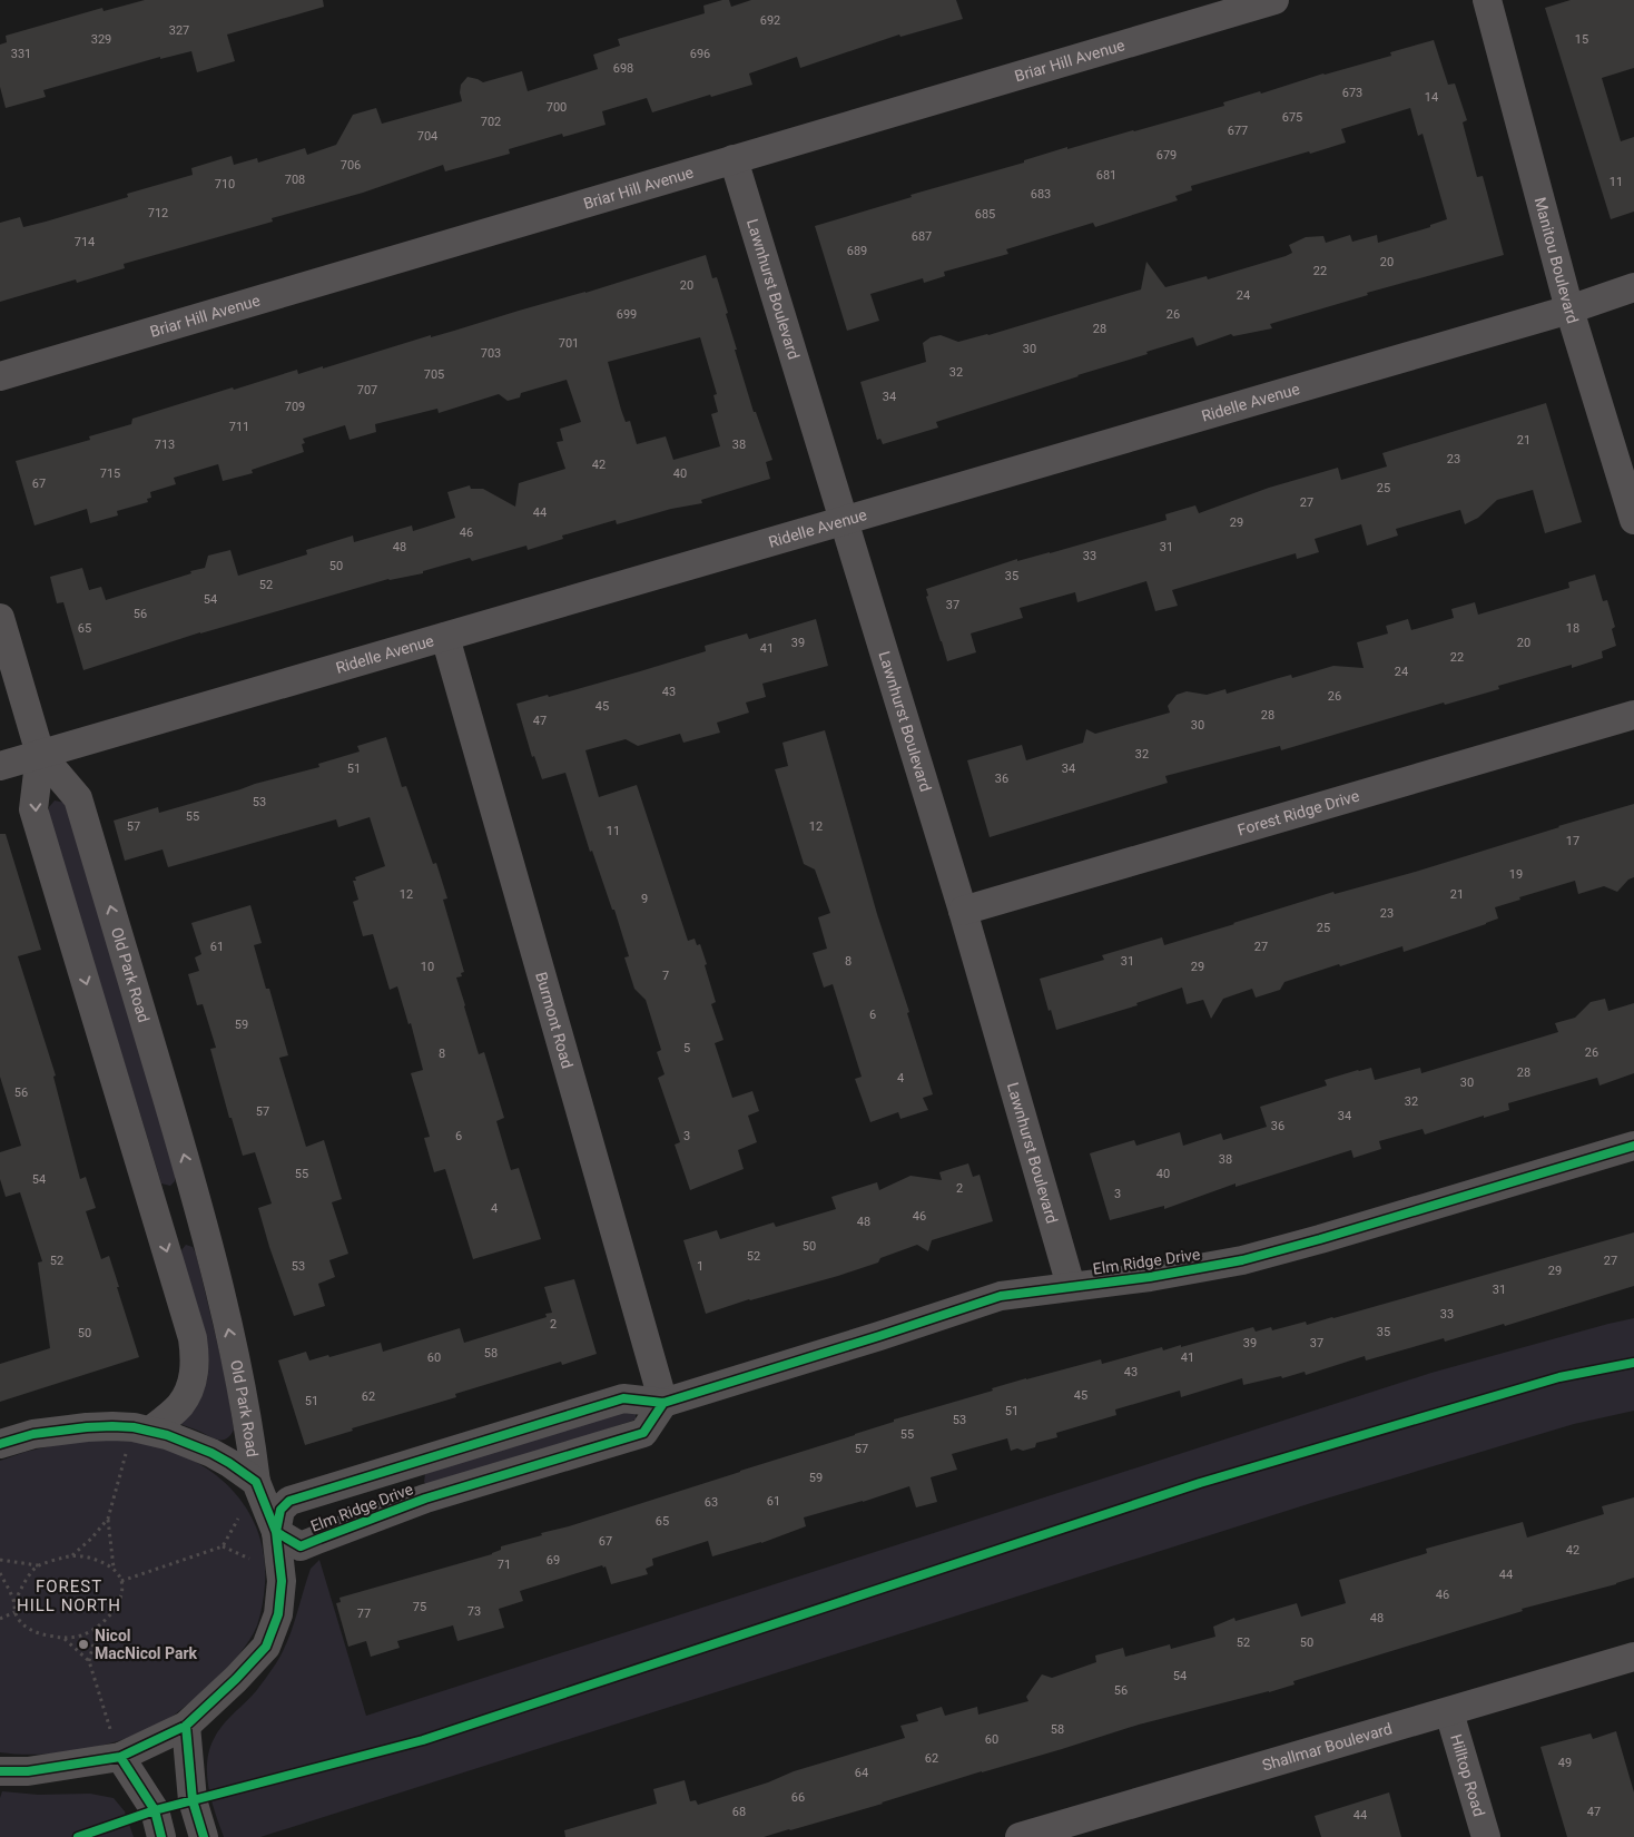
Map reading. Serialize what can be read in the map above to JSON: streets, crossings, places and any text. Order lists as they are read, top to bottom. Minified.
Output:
{"streets":{"street":["Briar Hill Avenue","Manitou Boulevard","Lawnhurst Boulevard","Ridelle Avenue","Forest Ridge Drive","Old Park Road","Burmont Road","Elm Ridge Drive","Shallmar Boulevard","Hilltop Road"]},"crossings":[["Briar Hill Avenue","Lawnhurst Boulevard"],["Manitou Boulevard","Ridelle Avenue"],["Lawnhurst Boulevard","Ridelle Avenue"],["Lawnhurst Boulevard","Forest Ridge Drive"],["Lawnhurst Boulevard","Elm Ridge Drive"],["Ridelle Avenue","Old Park Road"],["Ridelle Avenue","Burmont Road"],["Old Park Road","Elm Ridge Drive"],["Burmont Road","Elm Ridge Drive"],["Shallmar Boulevard","Hilltop Road"]],"districts":["FOREST HILL NORTH"],"places":["Nicol MacNicol Park"],"house_numbers":["692","327","329","15","331","696","698","673","14","700","675","702","677","704","679","706","681","708","11","710","683","712","685","687","714","689","20","22","20","24","699","26","28","701","30","703","32","705","707","34","709","711","21","713","38","23","42","715","40","67","25","27","44","29","46","48","31","33","50","35","52","54","37","56","65","18","39","20","41","22","24","43","26","45","28","47","30","32","51","34","36","53","55","57","12","11","17","19","12","21","9","23","25","61","27","8","31","10","29","7","6","59","5","26","8","28","4","30","56","32","57","34","36","6","3","38","55","40","54","2","3","4","46","48","50","52","52","27","53","1","29","31","33","2","35","50","39","37","58","60","41","43","45","62","51","51","53","55","57","59","61","63","65","67","42","69","71","44","46","75","73","77","48","52","50","54","56","58","60","62","49","64","66","68","47","44"]}
